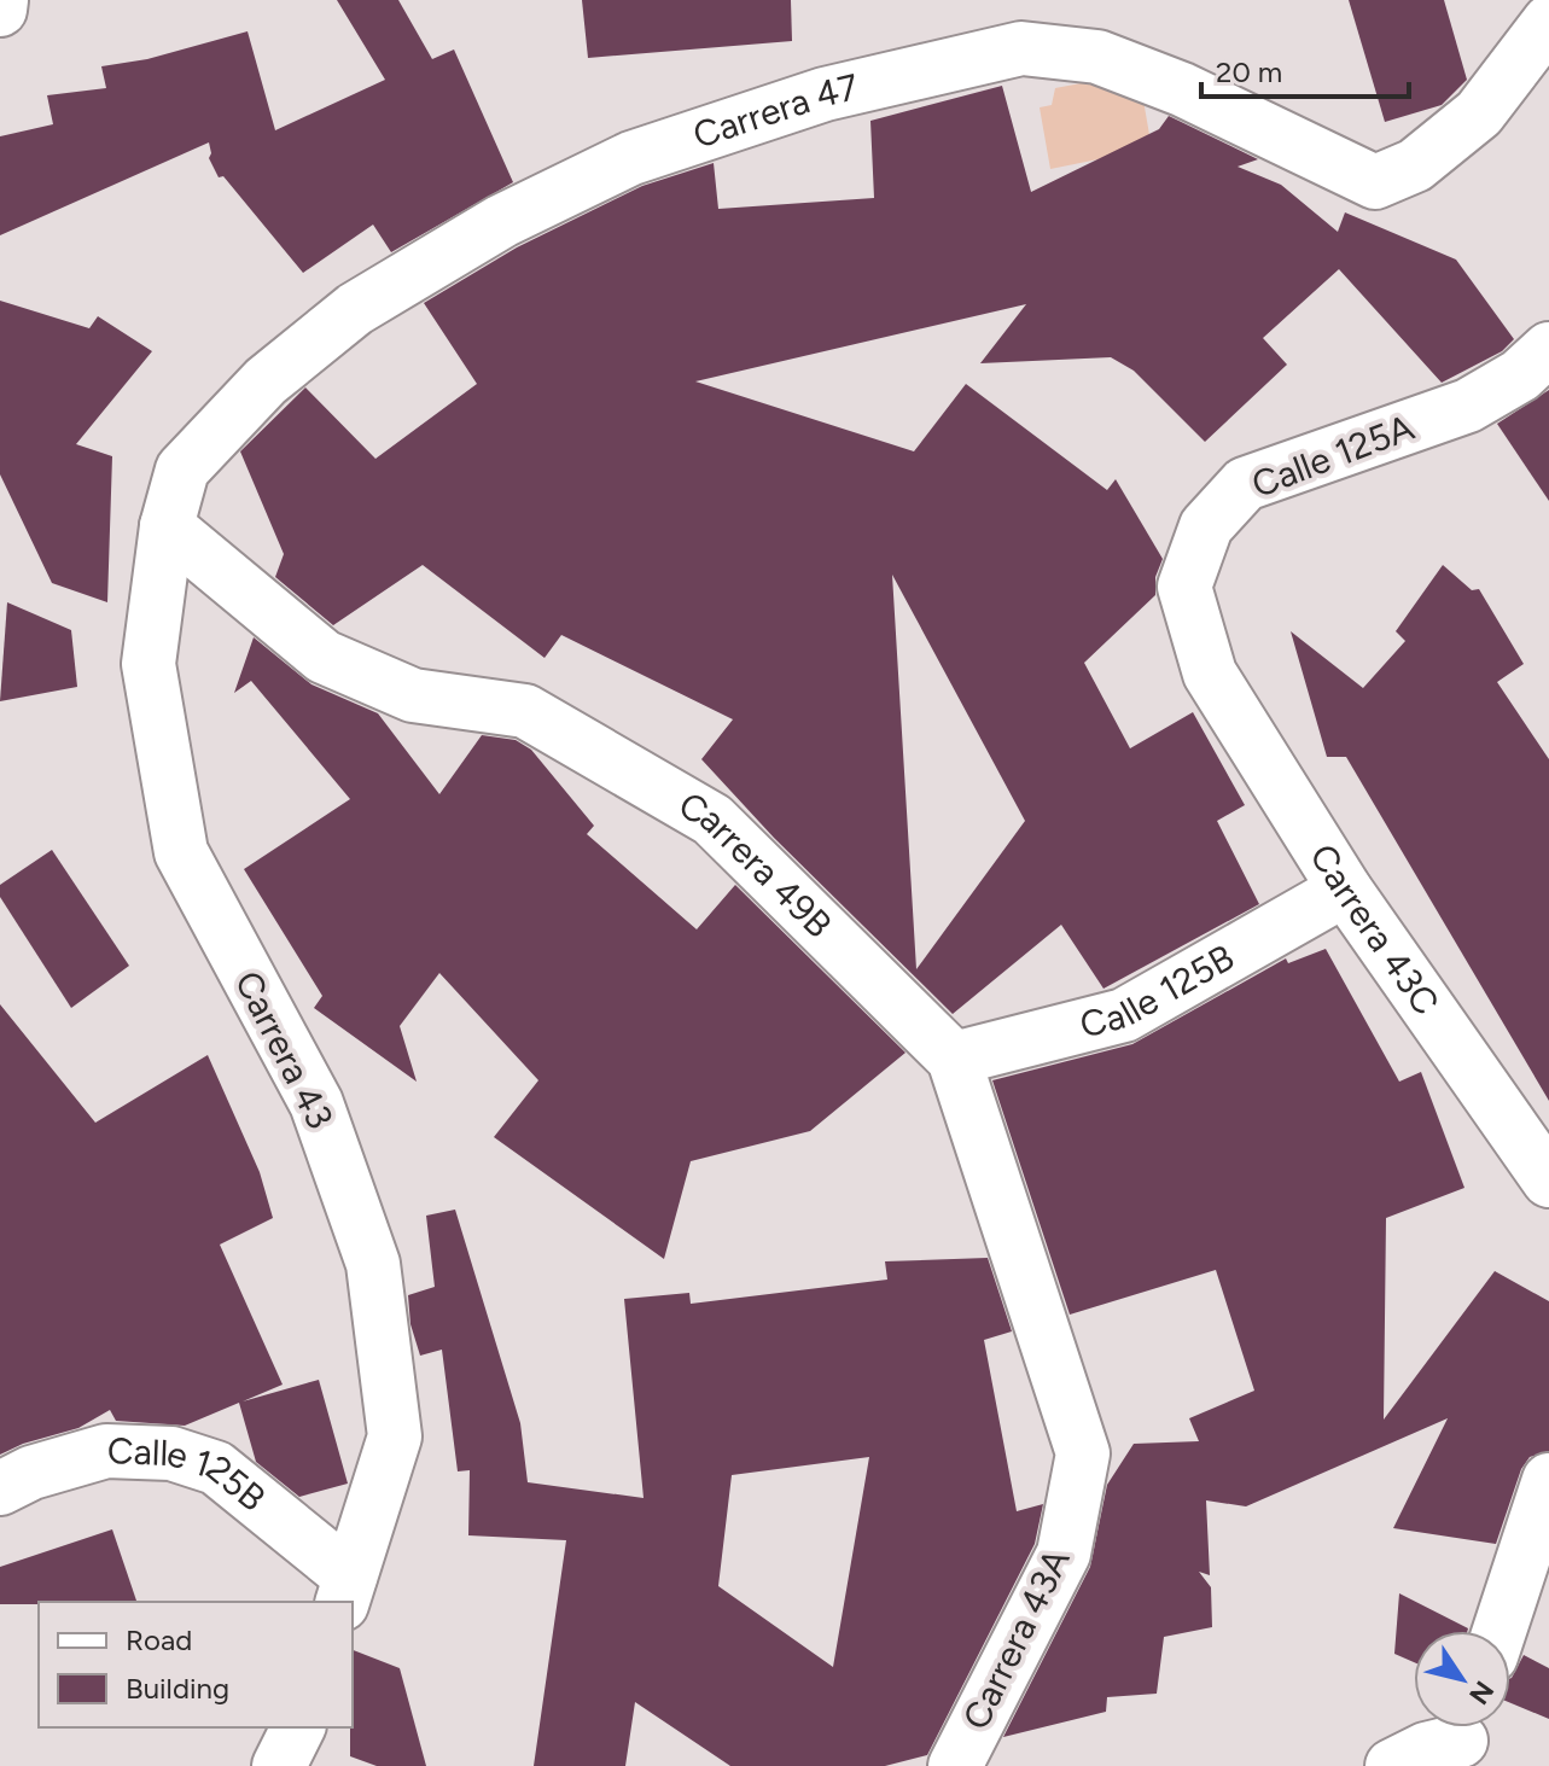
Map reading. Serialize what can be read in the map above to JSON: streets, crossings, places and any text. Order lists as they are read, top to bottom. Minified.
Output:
{"streets":{"street":["Carrera 47","Calle 125A","Carrera 49B","Carrera 43C","Calle 125B","Carrera 43","Carrera 43A"]},"crossings":[["Carrera 47","Carrera 49B"],["Carrera 47","Carrera 43"],["Calle 125A","Carrera 43C"],["Carrera 49B","Calle 125B"],["Carrera 49B","Carrera 43"],["Carrera 49B","Carrera 43A"],["Carrera 43C","Calle 125B"],["Calle 125B","Carrera 43"]],"legend":["Road","Building"],"scale_bar":"20 m","north":"bottom right"}
